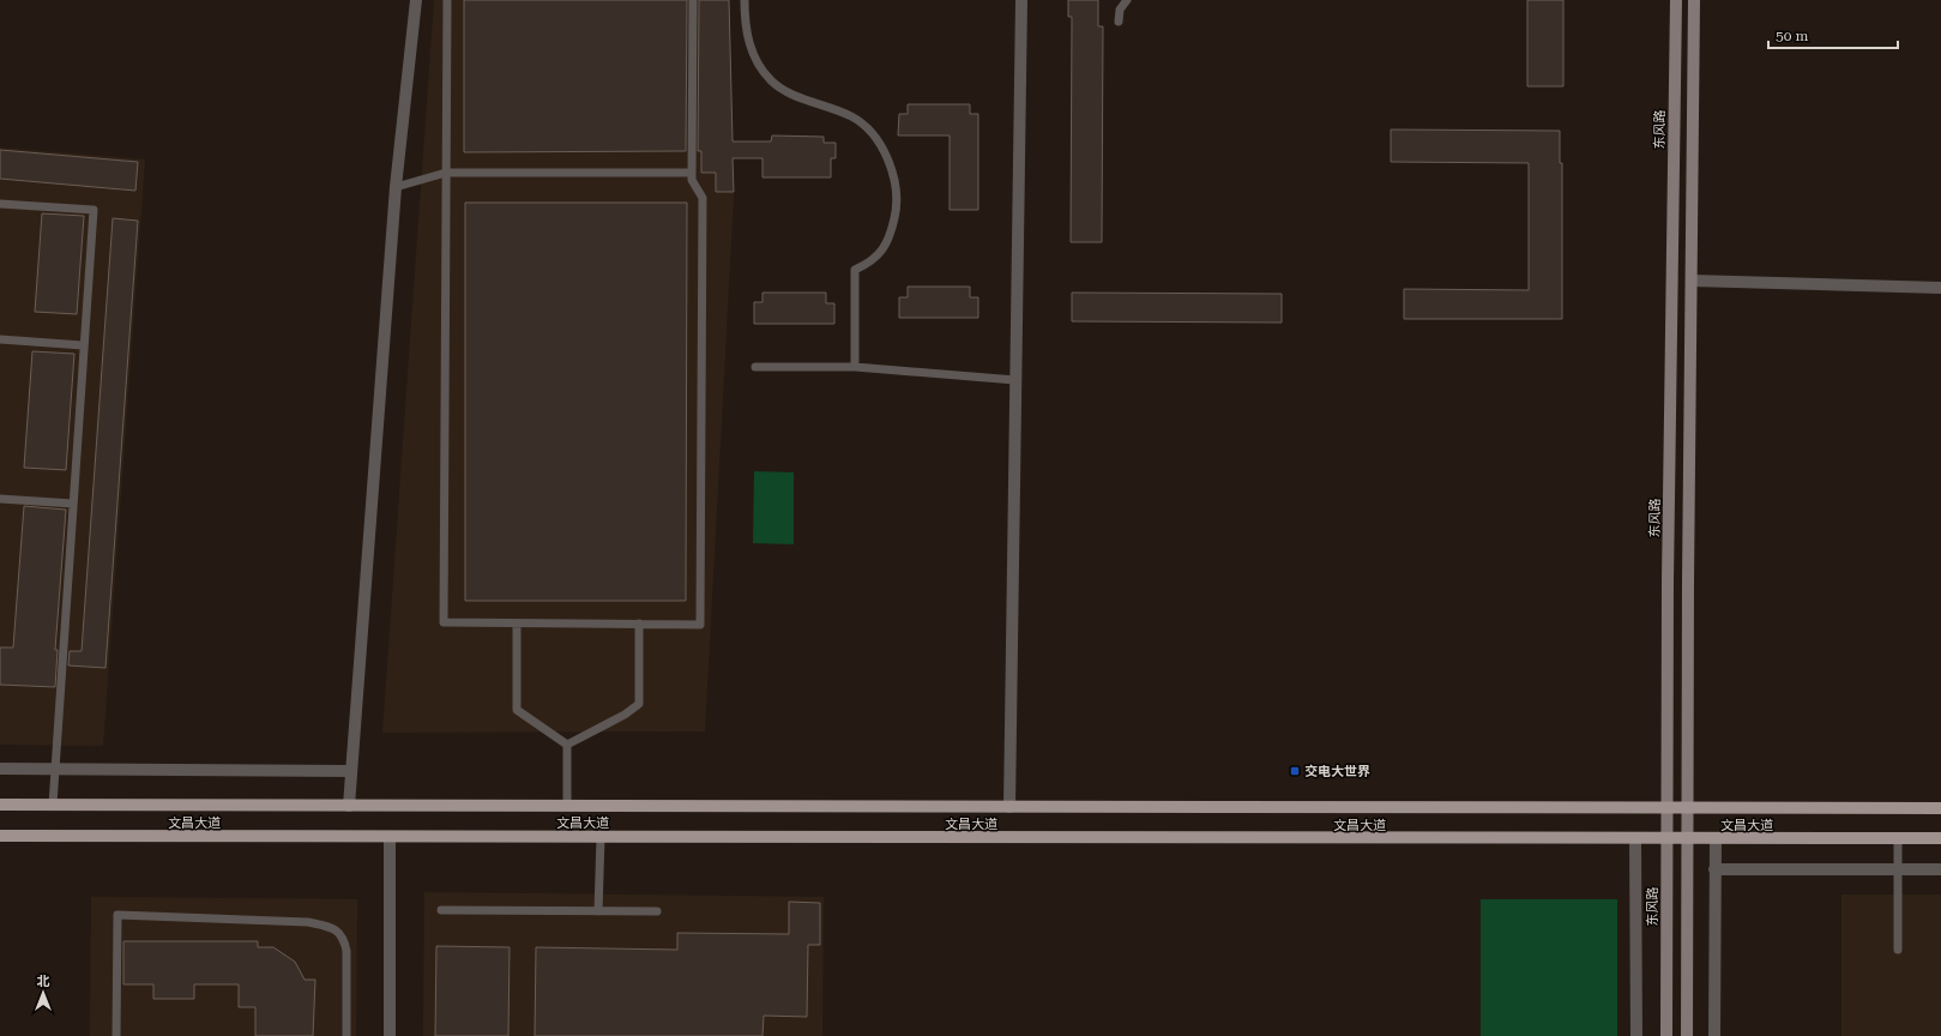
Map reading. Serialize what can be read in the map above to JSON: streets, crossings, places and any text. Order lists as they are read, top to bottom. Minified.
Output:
{"streets":{"main road":["东风路","文昌大道"]},"crossings":[["东风路","文昌大道"]],"places":{"transit":["交电大世界"]},"scale_bar":"50 m","north":"top"}
